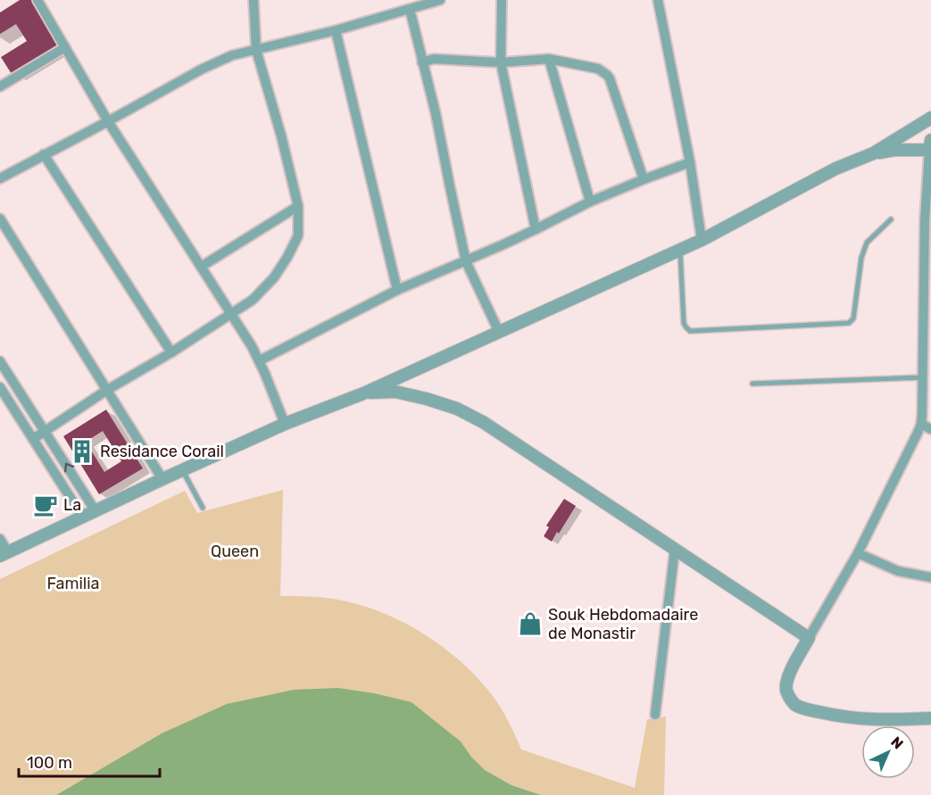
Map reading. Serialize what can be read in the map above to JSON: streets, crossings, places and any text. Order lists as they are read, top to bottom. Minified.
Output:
{"parks":["Queen","Familia"],"places":{"building":["Residance Corail"],"cafe":["La"],"shop":["Souk Hebdomadaire de Monastir"]},"scale_bar":"100 m","north":"top right"}
